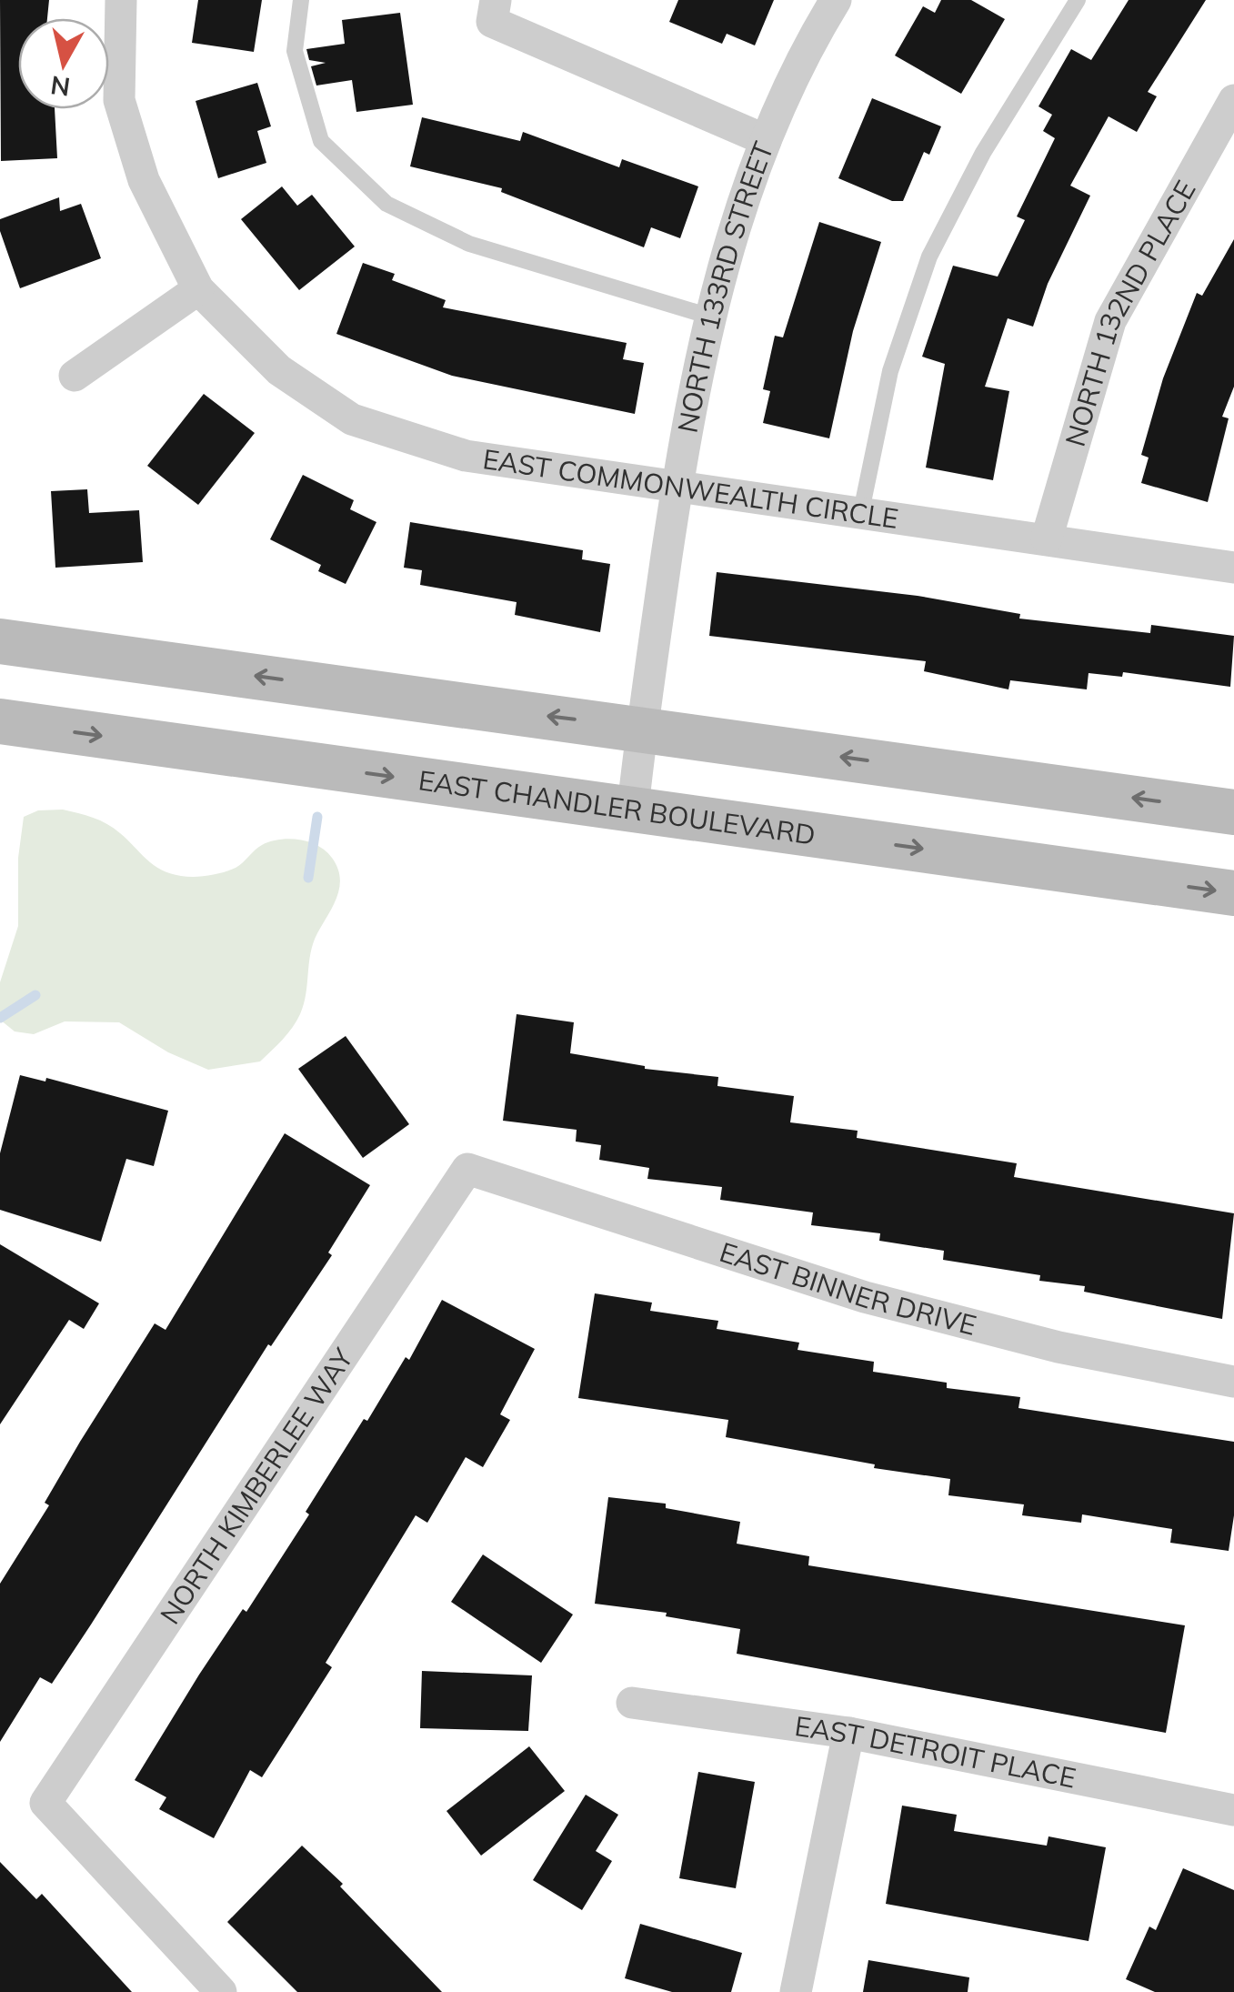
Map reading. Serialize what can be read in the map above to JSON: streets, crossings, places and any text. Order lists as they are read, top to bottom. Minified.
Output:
{"streets":{"main road":["EAST CHANDLER BOULEVARD"],"street":["NORTH 133RD STREET","NORTH 132ND PLACE","EAST COMMONWEALTH CIRCLE","EAST BINNER DRIVE","NORTH KIMBERLEE WAY","EAST DETROIT PLACE"]},"crossings":[["NORTH 133RD STREET","EAST COMMONWEALTH CIRCLE"],["NORTH 133RD STREET","EAST CHANDLER BOULEVARD"],["NORTH 132ND PLACE","EAST COMMONWEALTH CIRCLE"],["EAST BINNER DRIVE","NORTH KIMBERLEE WAY"]],"north":"bottom"}
